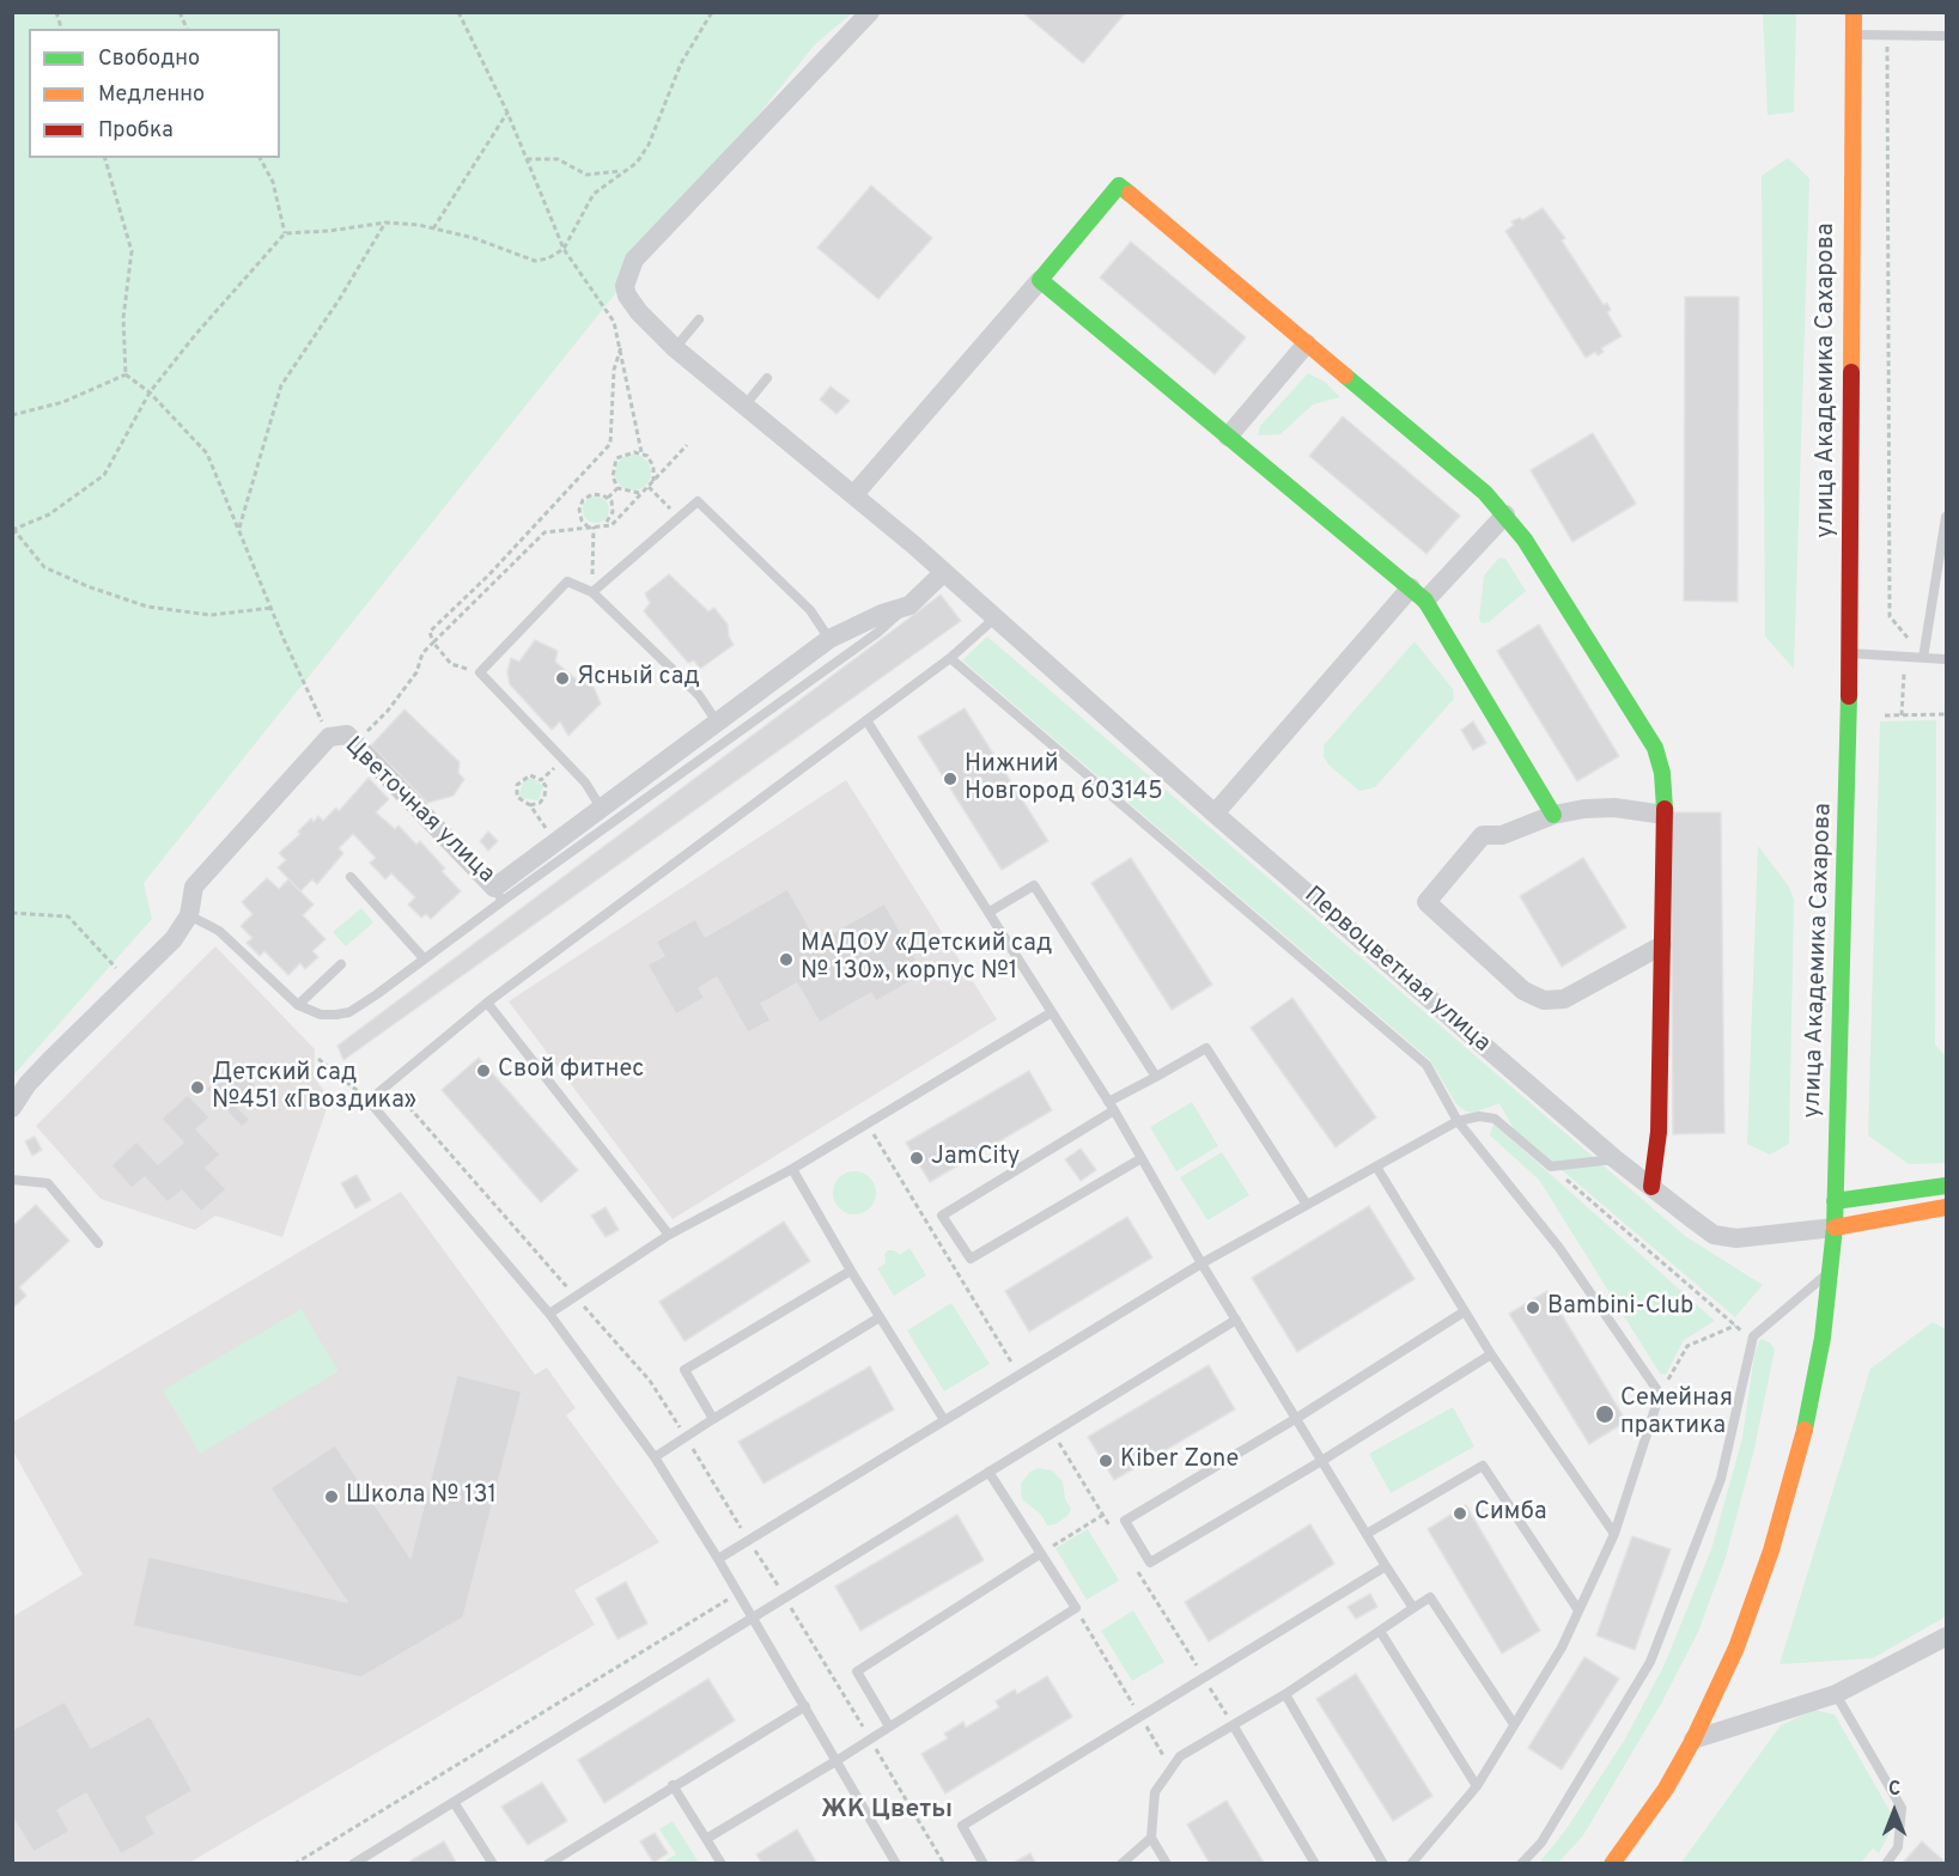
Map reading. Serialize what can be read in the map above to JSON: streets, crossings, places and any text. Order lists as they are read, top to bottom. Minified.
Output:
{"streets":{"street":["улица Академика Сахарова","Цветочная улица","Первоцветная улица"]},"crossings":[["улица Академика Сахарова","Первоцветная улица"],["Цветочная улица","Первоцветная улица"]],"districts":["ЖК Цветы"],"places":["Ясный сад","Нижний Новгород 603145","МАДОУ «Детский сад № 130», корпус №1","Свой фитнес","Детский сад №451 «Гвоздика»","JamCity","Bambini-Club","Семейная практика","Kiber Zone","Школа № 131","Симба"],"legend":["Свободно","Медленно","Пробка"],"north":"top"}
